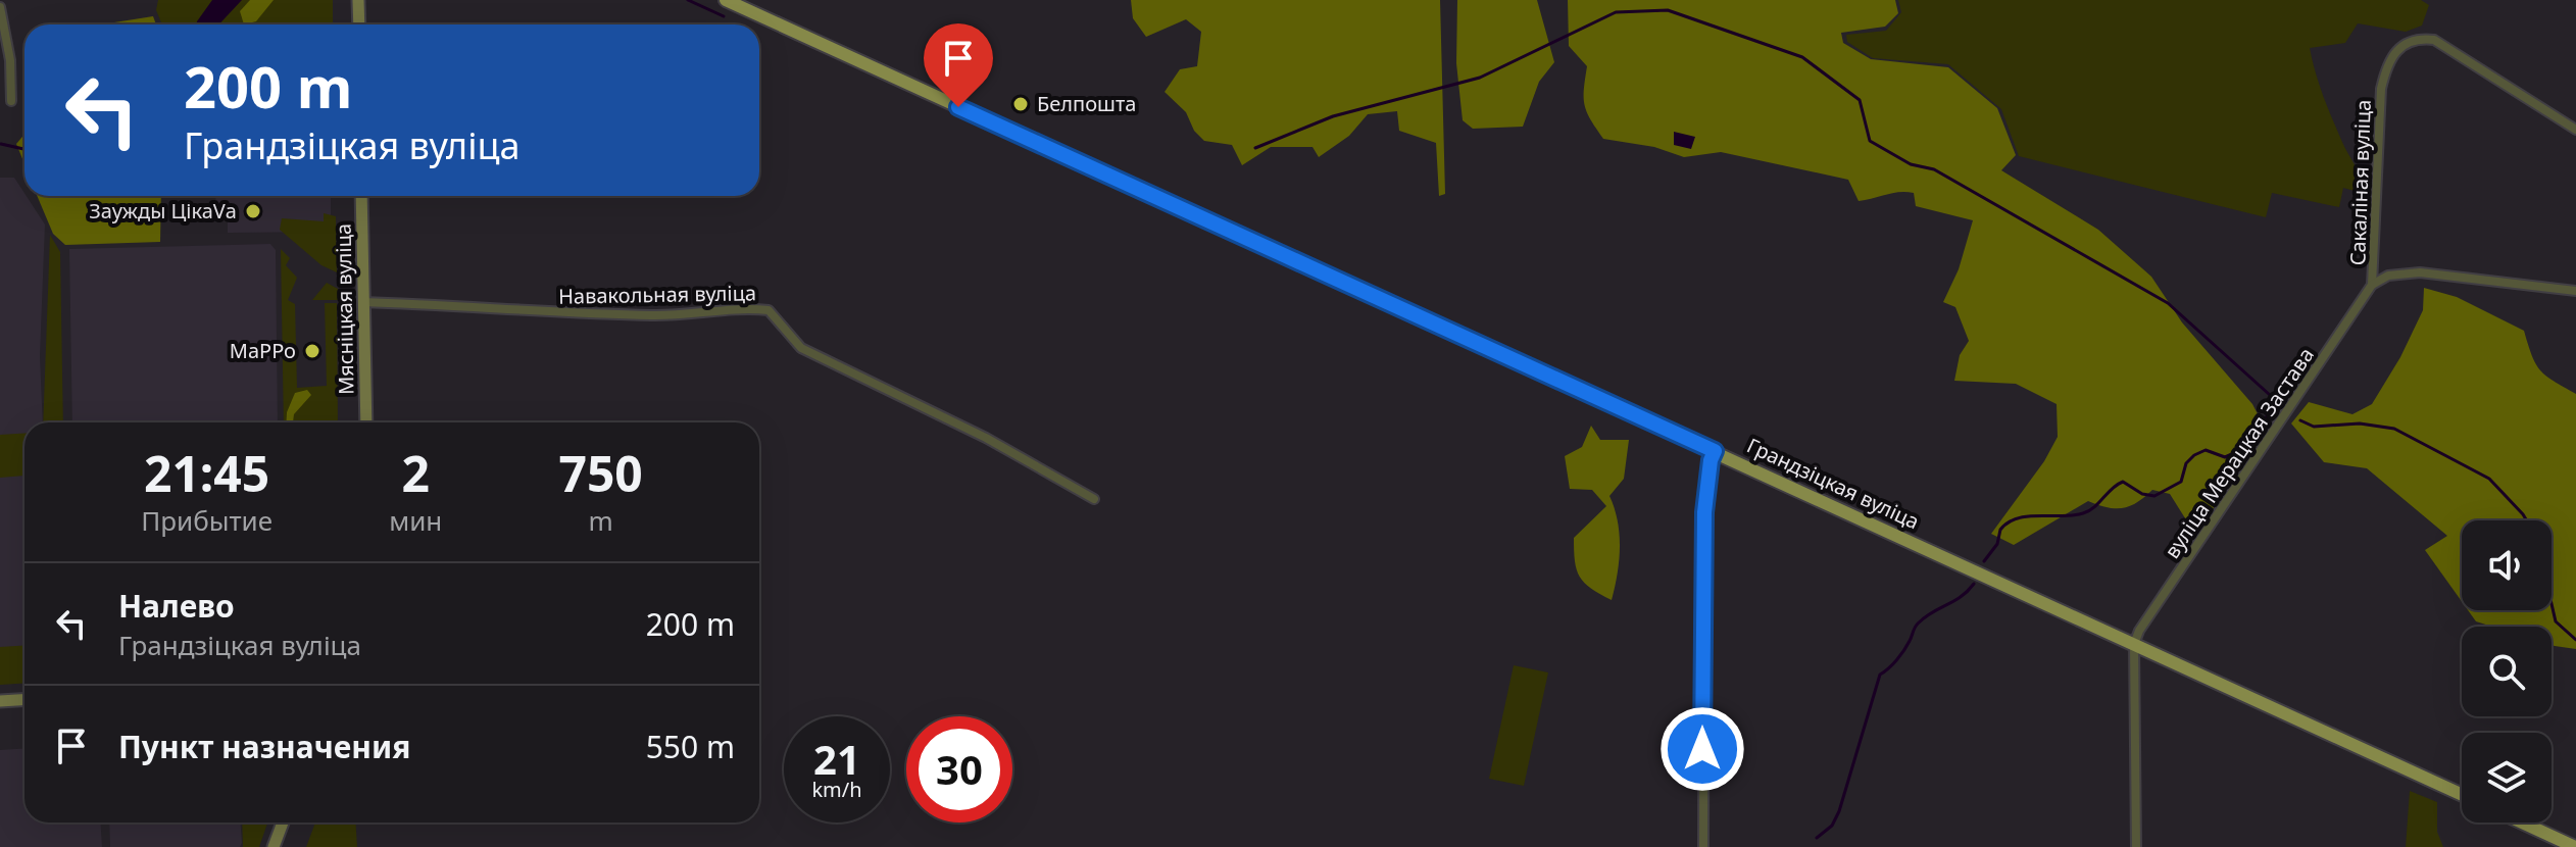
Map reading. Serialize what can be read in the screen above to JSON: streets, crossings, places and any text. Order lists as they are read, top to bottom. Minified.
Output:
{"streets":{"main road":["Мясніцкая вуліца","Грандзіцкая вуліца"],"street":["Сакаліная вуліца","Навакольная вуліца","вуліца Мерацкая Застава"]},"crossings":[["Сакаліная вуліца","вуліца Мерацкая Застава"],["Навакольная вуліца","Мясніцкая вуліца"],["вуліца Мерацкая Застава","Грандзіцкая вуліца"]],"places":["Белпошта","Заужды ЦікаVа","МаРРо"],"page":{"turn":["200 m","Грандзіцкая вуліца"],"eta":["21:45","Прибытие","2","мин","750","m"],"list":[{"name":"Налево","note":"Грандзіцкая вуліца","value":"200 m"},{"name":"Пункт назначения","value":"550 m"}],"speed":"21 km/h","limit":"30"}}
